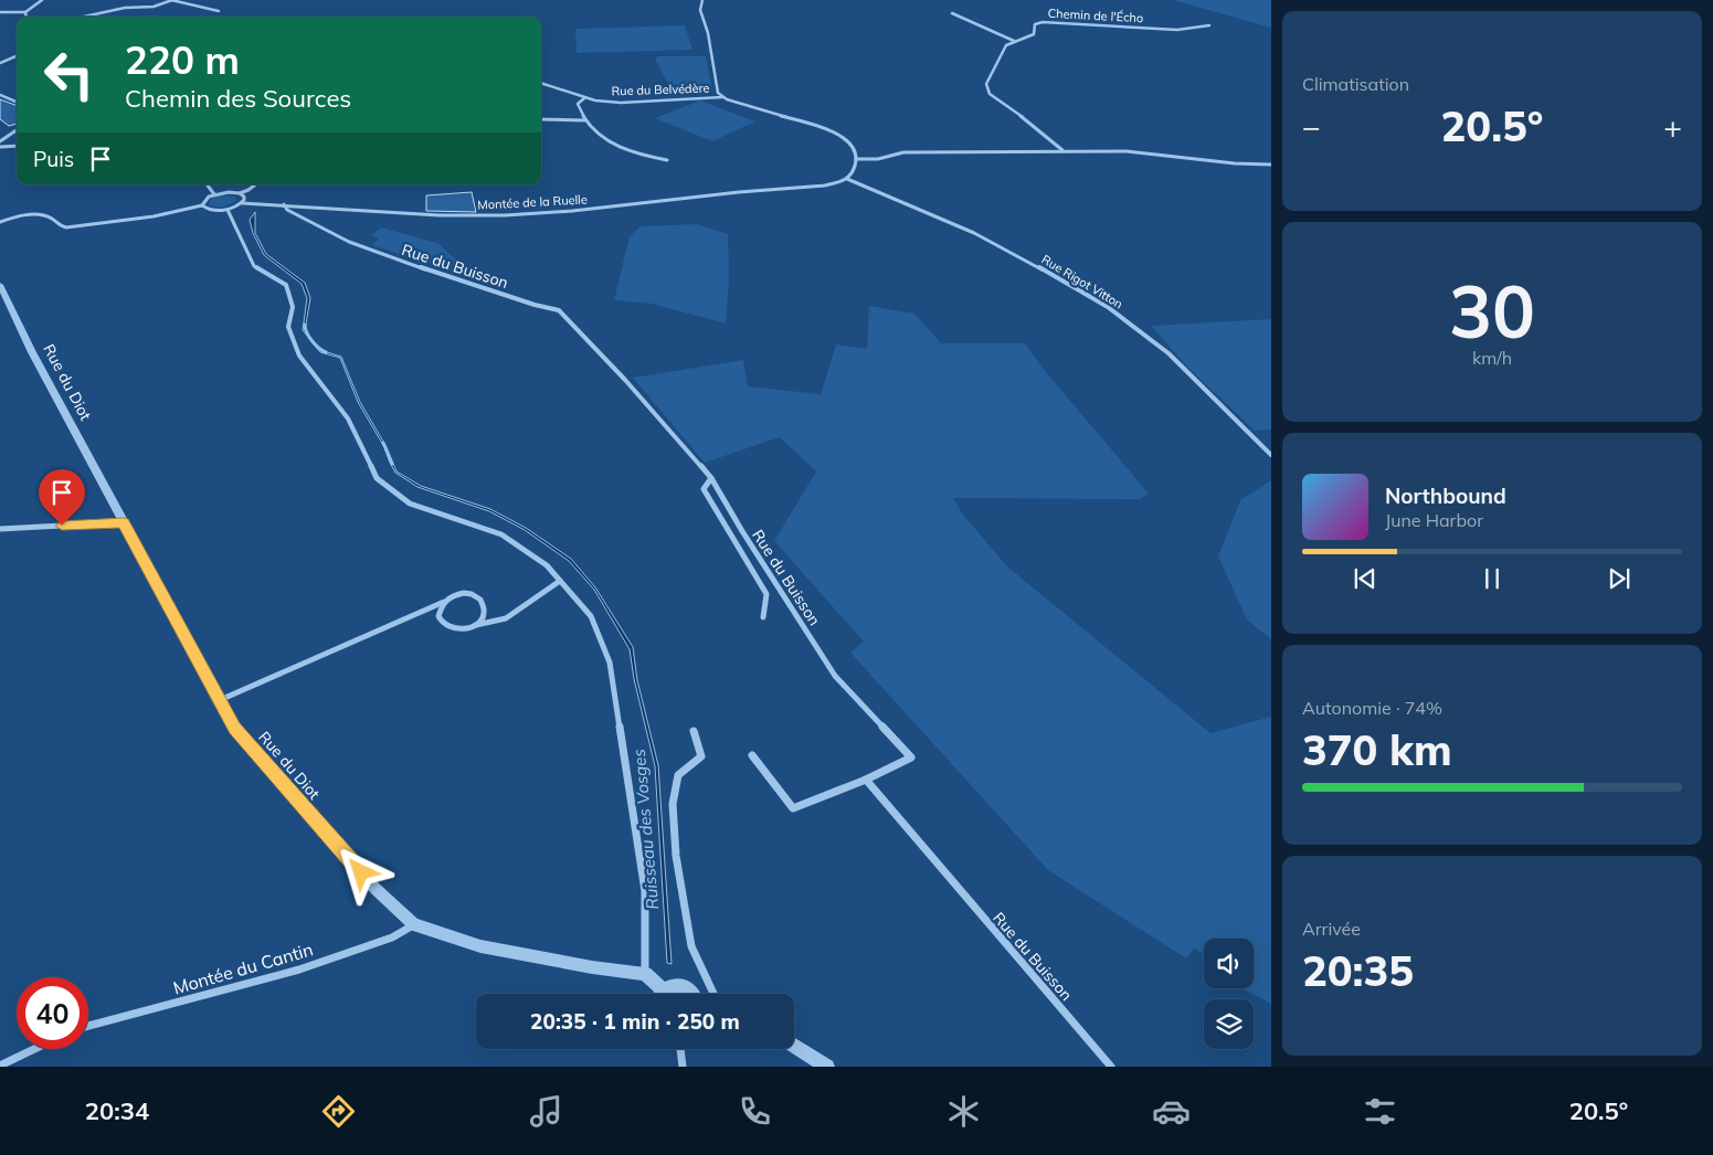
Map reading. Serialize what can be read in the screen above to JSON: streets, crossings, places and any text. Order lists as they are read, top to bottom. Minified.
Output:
{"streets":{"street":["Chemin de l'Écho","Rue du Belvédère","Montée de la Ruelle","Rue du Buisson","Rue Rigot Vitton","Rue du Diot","Montée du Cantin"]},"crossings":[["Montée de la Ruelle","Rue du Buisson"],["Montée de la Ruelle","Rue Rigot Vitton"],["Rue du Diot","Montée du Cantin"]],"water":["Ruisseau des Vosges"],"page":{"tile":["Climatisation",["30","km/h"],["Autonomie · 74%","370 km"],["Arrivée","20:35"]],"turn":["220 m","Chemin des Sources"],"heat":["−","20.5°","+"],"then":"Puis","song":["Northbound","June Harbor"],"limit":"40","trip":"20:35 · 1 min · 250 m","tabs":["20:34","20.5°"]}}
